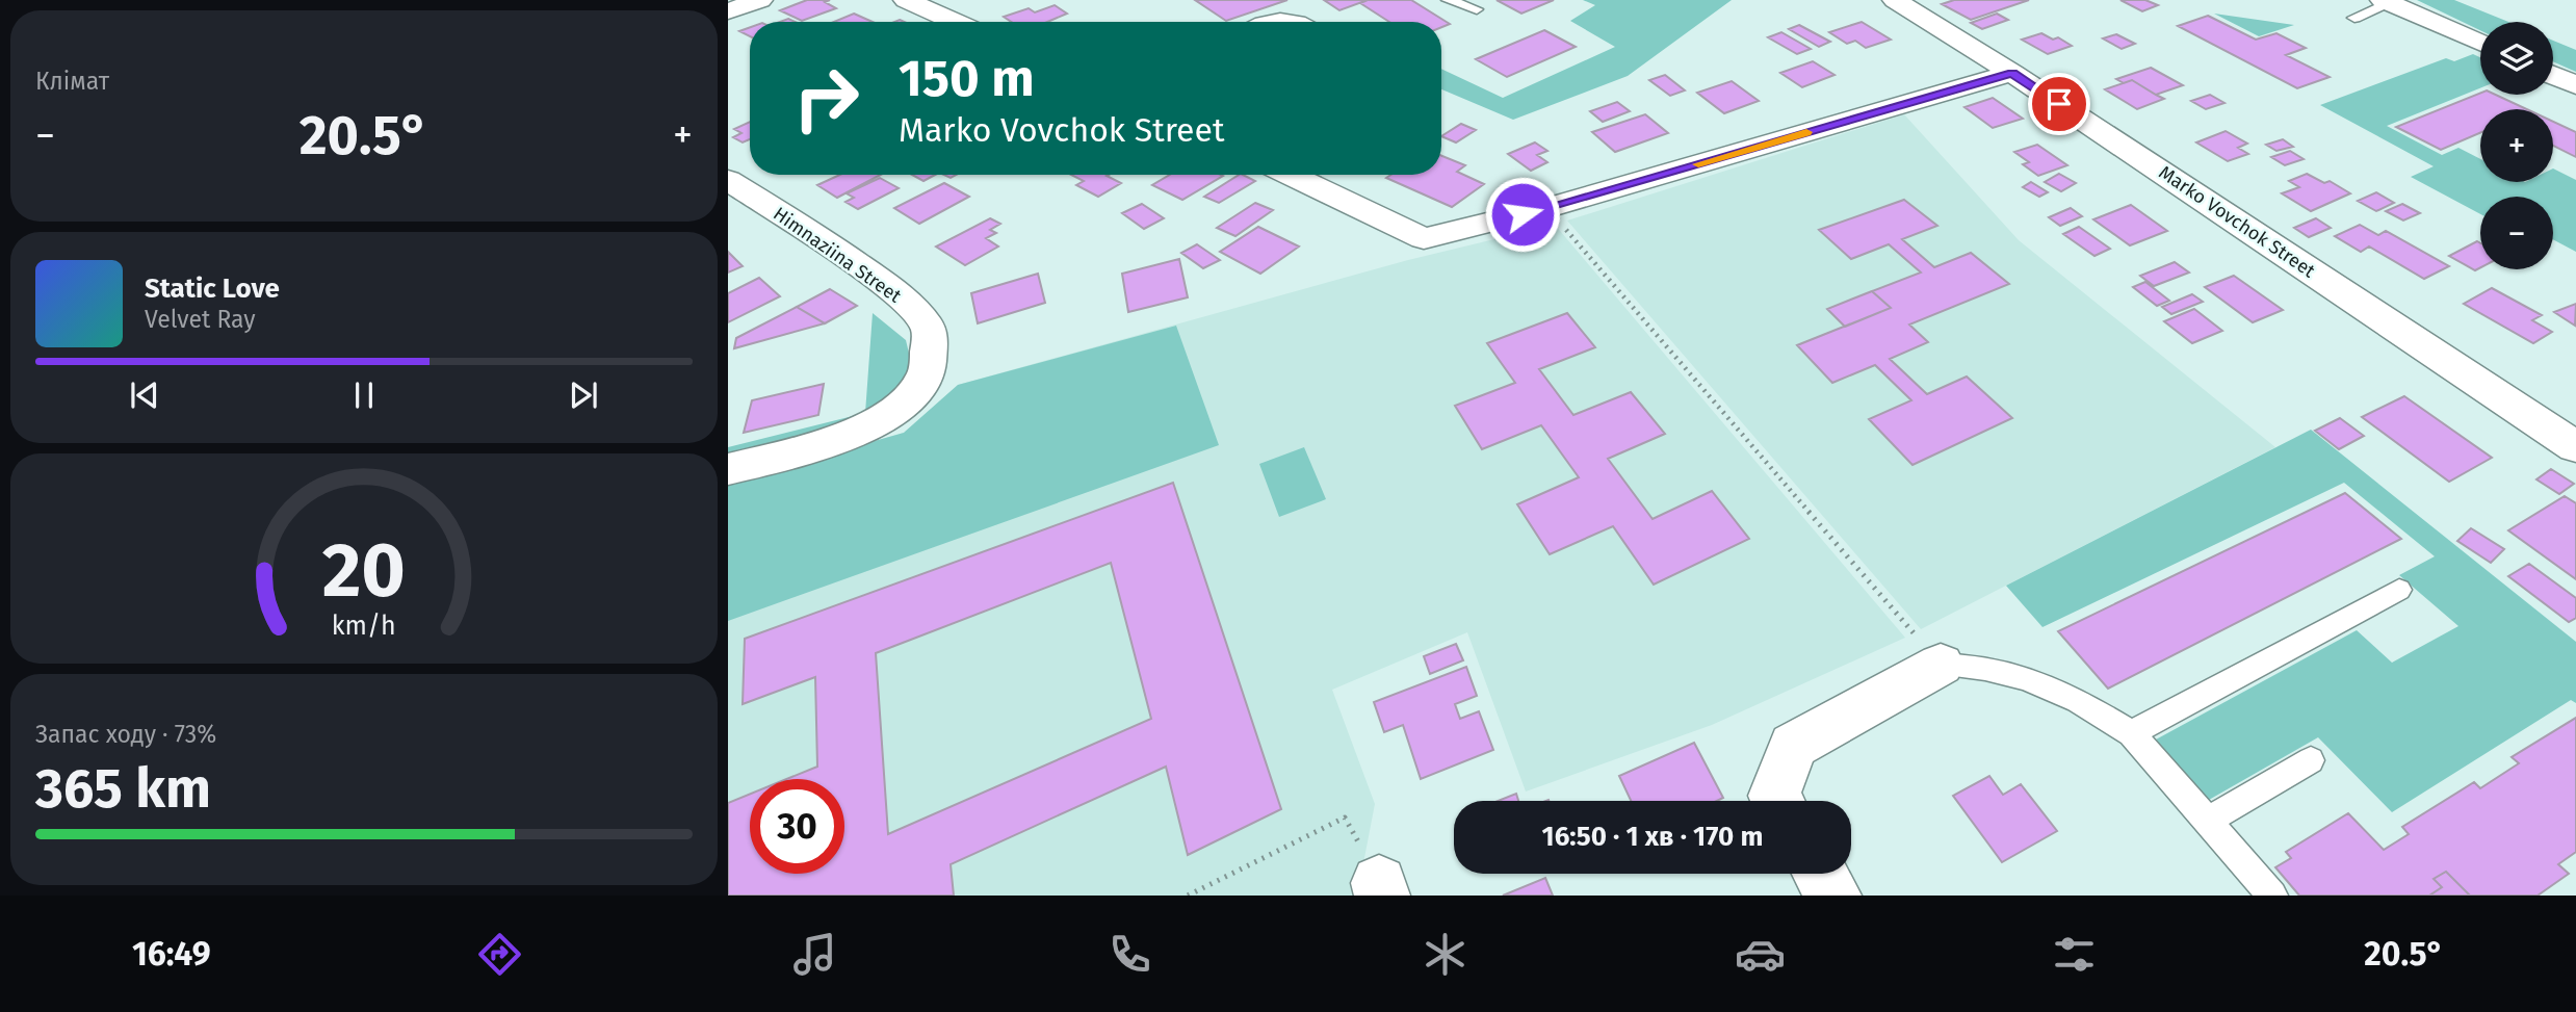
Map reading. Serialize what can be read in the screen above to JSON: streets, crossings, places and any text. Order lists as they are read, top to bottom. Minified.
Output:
{"streets":{"street":["Marko Vovchok Street","Himnaziina Street"]},"page":{"tile":["Клімат",["Запас ходу · 73%","365 km"]],"map_buttons":["+","−"],"turn":["150 m","Marko Vovchok Street"],"heat":["−","20.5°","+"],"song":["Static Love","Velvet Ray"],"limit":"30","trip":"16:50 · 1 хв · 170 m","tabs":["16:49","20.5°"],"gauge":["20","km/h"]}}
